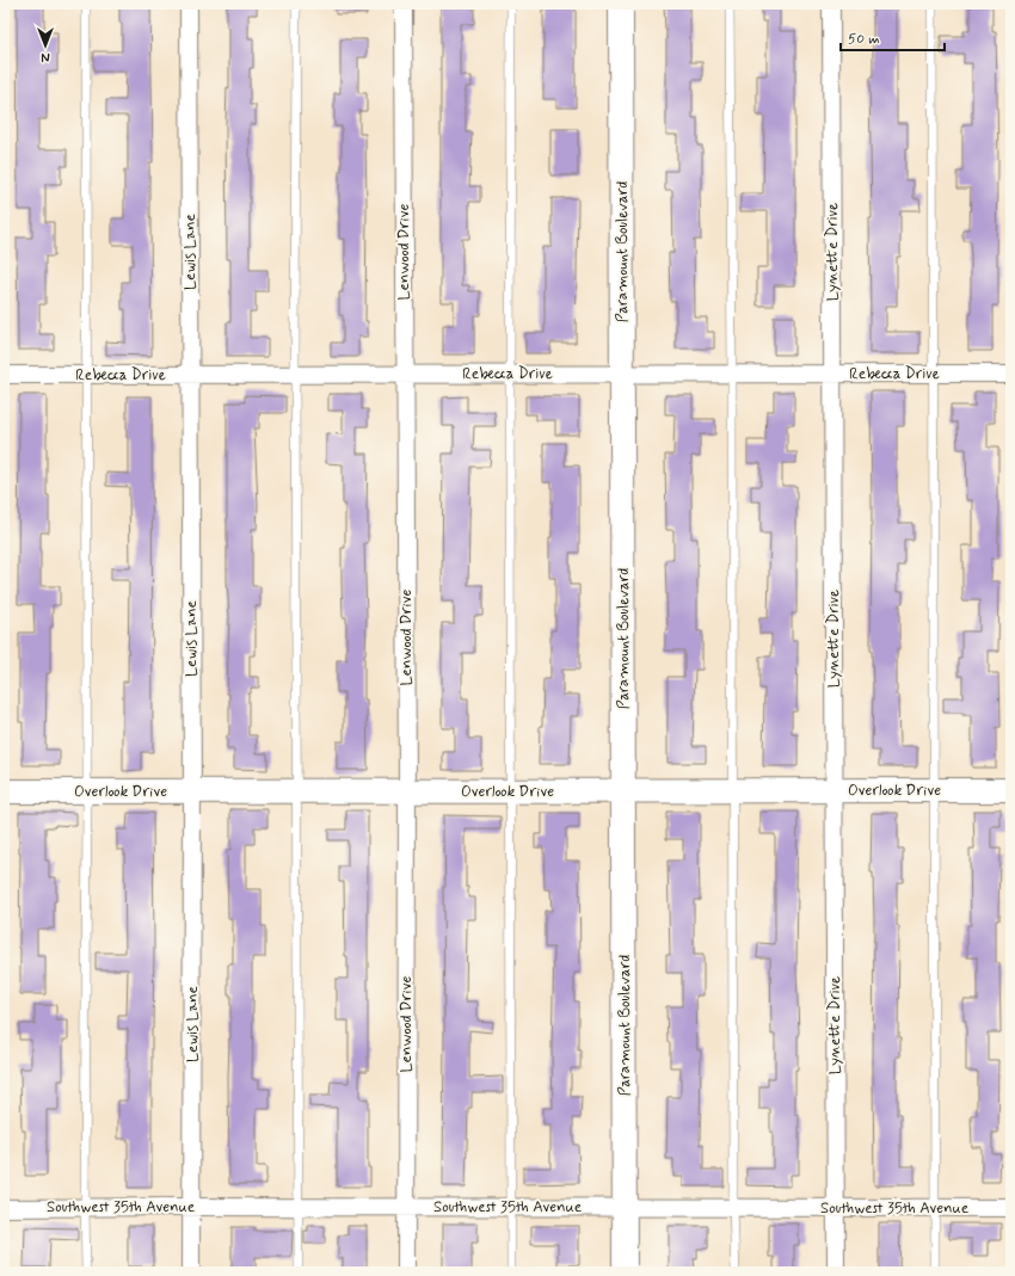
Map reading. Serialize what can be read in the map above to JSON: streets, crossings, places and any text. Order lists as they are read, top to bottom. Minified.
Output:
{"streets":{"main road":["Paramount Boulevard","Overlook Drive"],"street":["Lewis Lane","Lenwood Drive","Lynette Drive","Rebecca Drive","Southwest 35th Avenue"]},"crossings":[["Lewis Lane","Rebecca Drive"],["Lewis Lane","Overlook Drive"],["Lewis Lane","Southwest 35th Avenue"],["Lenwood Drive","Rebecca Drive"],["Lenwood Drive","Overlook Drive"],["Lenwood Drive","Southwest 35th Avenue"],["Paramount Boulevard","Rebecca Drive"],["Paramount Boulevard","Overlook Drive"],["Paramount Boulevard","Southwest 35th Avenue"],["Lynette Drive","Rebecca Drive"],["Lynette Drive","Overlook Drive"],["Lynette Drive","Southwest 35th Avenue"]],"scale_bar":"50 m","north":"bottom"}
